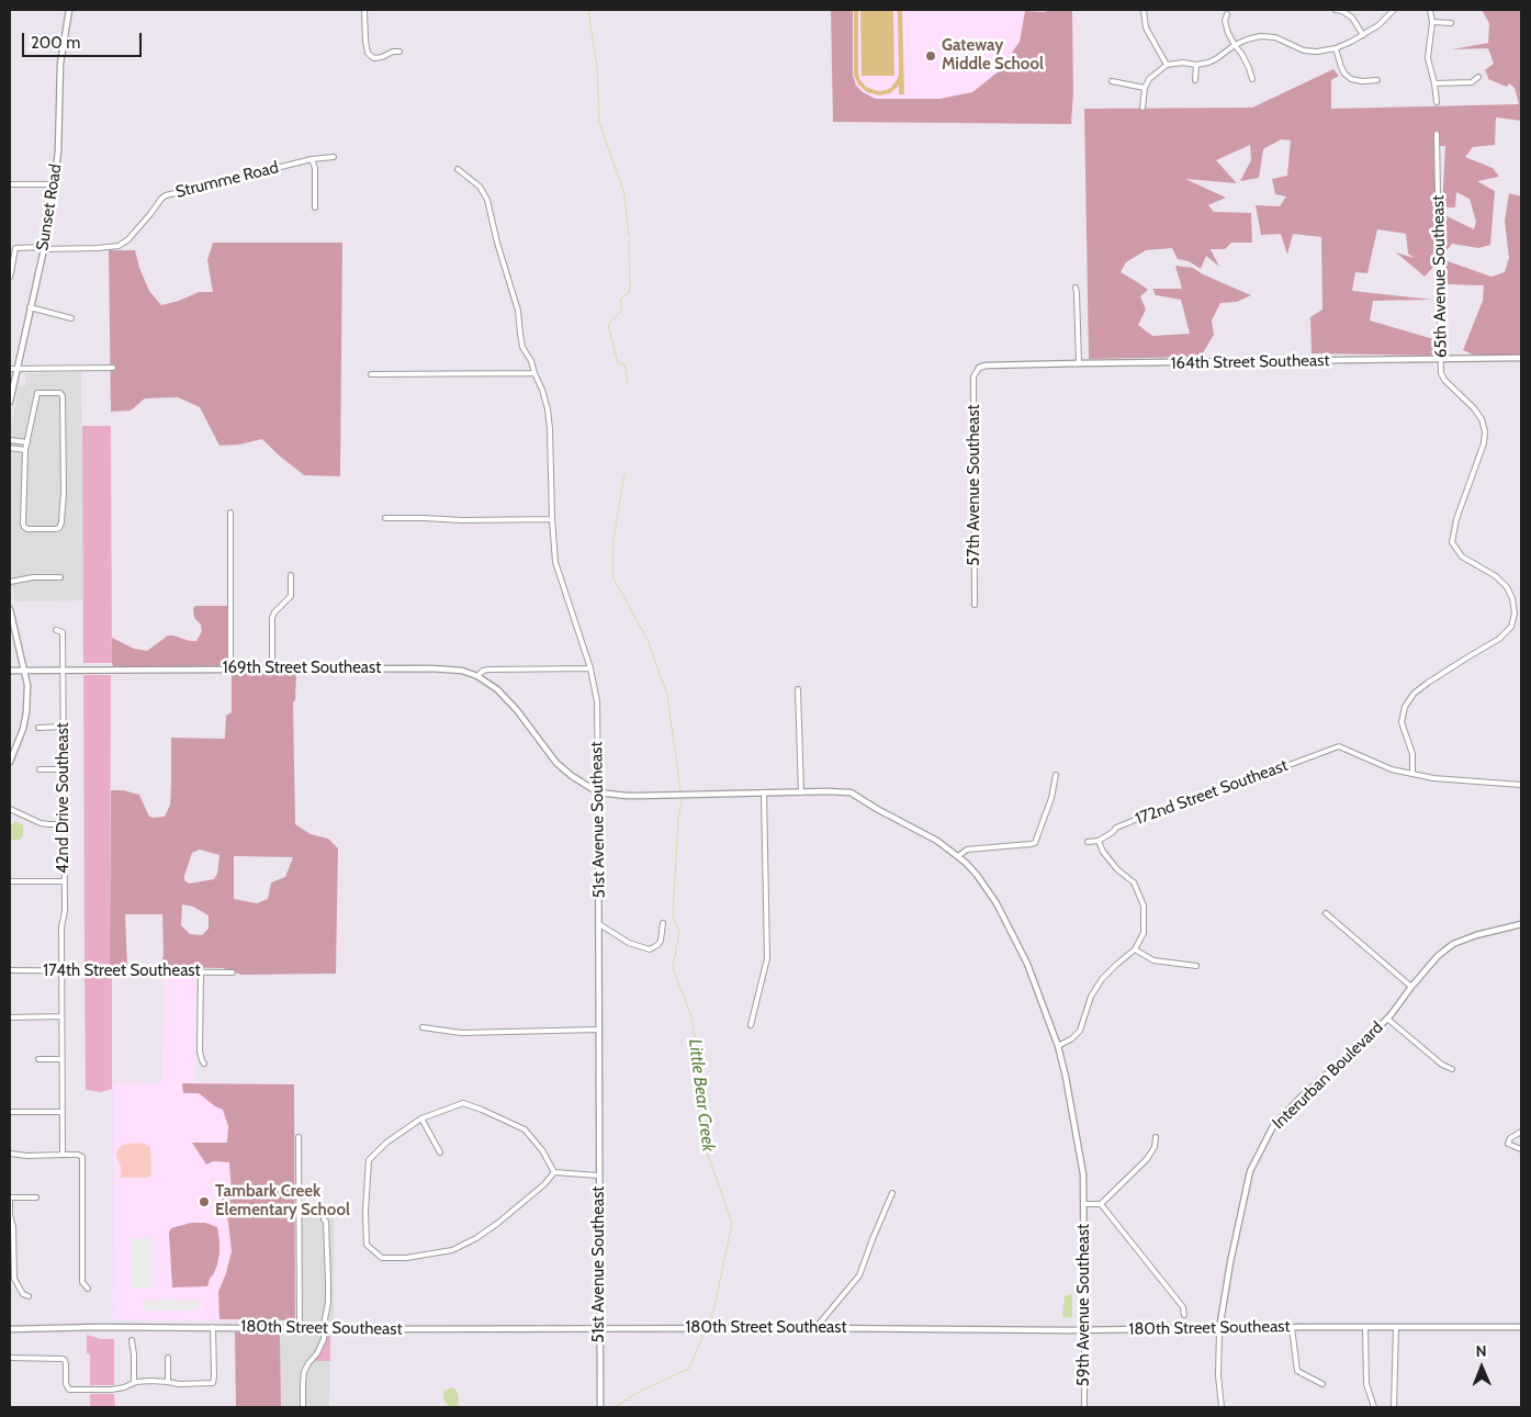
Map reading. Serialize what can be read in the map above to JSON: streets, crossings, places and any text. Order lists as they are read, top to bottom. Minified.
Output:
{"streets":{"street":["Strumme Road","Sunset Road","65th Avenue Southeast","164th Street Southeast","57th Avenue Southeast","169th Street Southeast","172nd Street Southeast","42nd Drive Southeast","51st Avenue Southeast","174th Street Southeast","Interurban Boulevard","59th Avenue Southeast","180th Street Southeast"]},"crossings":[["Strumme Road","Sunset Road"],["65th Avenue Southeast","164th Street Southeast"],["65th Avenue Southeast","172nd Street Southeast"],["164th Street Southeast","57th Avenue Southeast"],["169th Street Southeast","42nd Drive Southeast"],["169th Street Southeast","51st Avenue Southeast"],["42nd Drive Southeast","174th Street Southeast"],["51st Avenue Southeast","59th Avenue Southeast"],["51st Avenue Southeast","180th Street Southeast"],["Interurban Boulevard","180th Street Southeast"],["59th Avenue Southeast","180th Street Southeast"]],"water":["Little Bear Creek"],"places":["Gateway Middle School","Tambark Creek Elementary School"],"scale_bar":"200 m","north":"top"}
